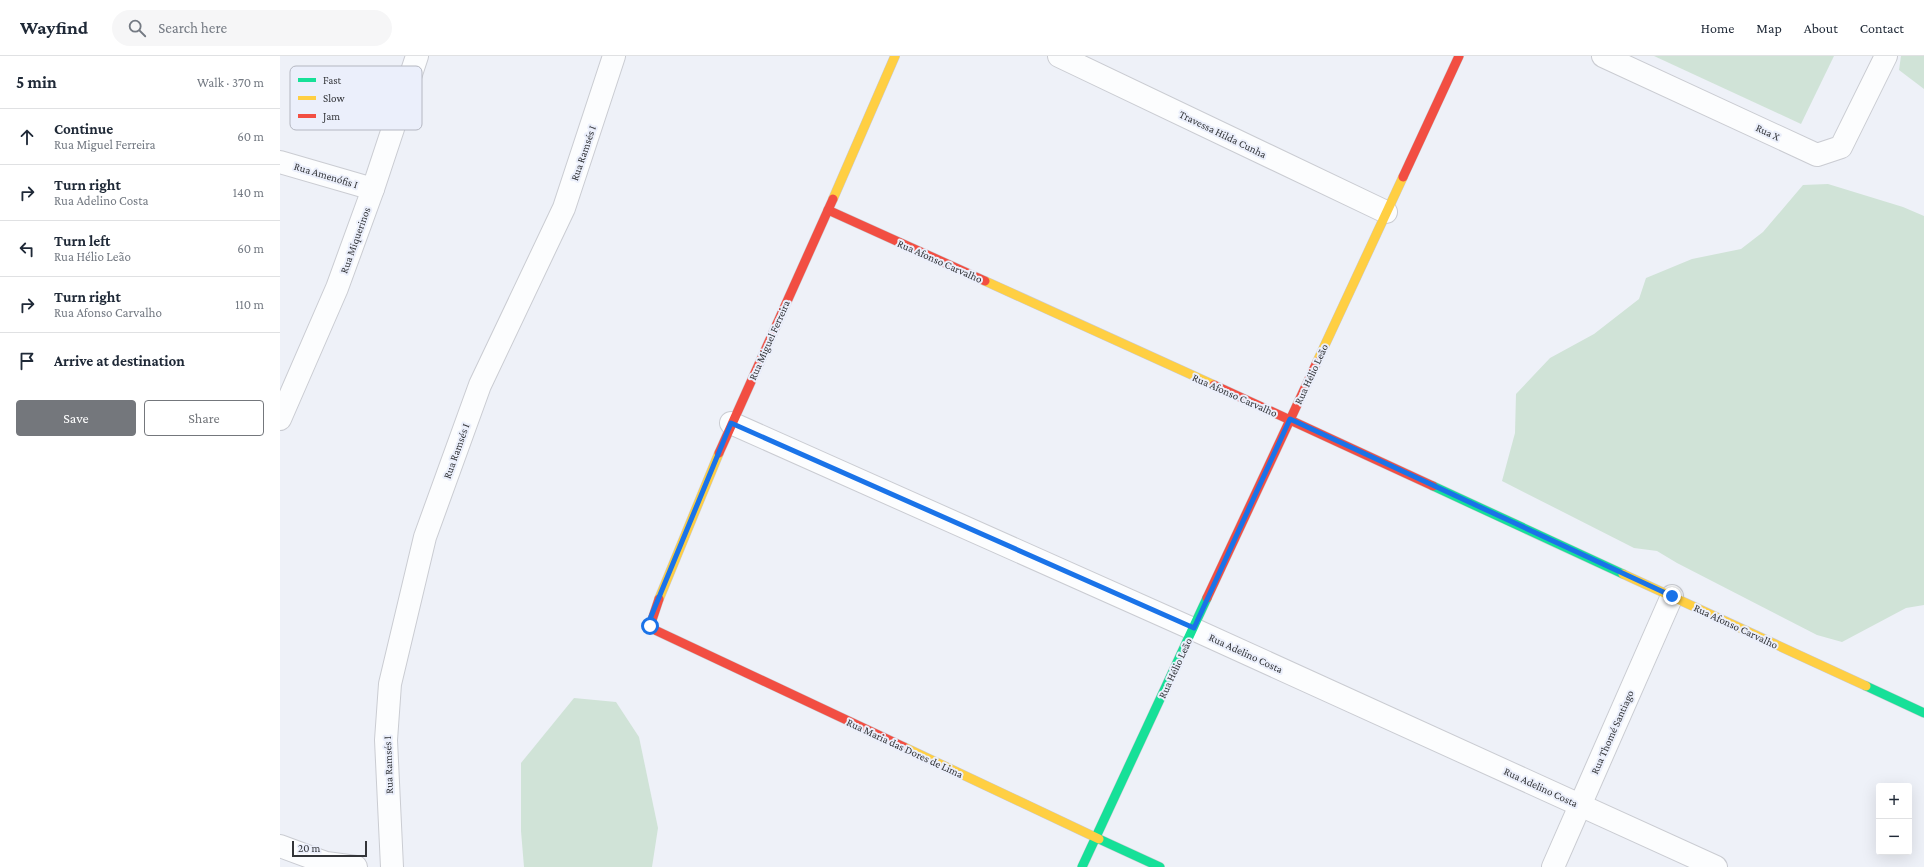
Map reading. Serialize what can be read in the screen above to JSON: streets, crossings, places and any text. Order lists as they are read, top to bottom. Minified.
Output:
{"streets":{"street":["Rua X","Travessa Hilda Cunha","Rua Ramsés I","Rua Amenófis I","Rua Miquerinos","Rua Afonso Carvalho","Rua Miguel Ferreira","Rua Hélio Leão","Rua Adelino Costa","Rua Thomé Santiago","Rua Maria das Dores de Lima"]},"crossings":[["Travessa Hilda Cunha","Rua Hélio Leão"],["Rua Amenófis I","Rua Miquerinos"],["Rua Afonso Carvalho","Rua Miguel Ferreira"],["Rua Afonso Carvalho","Rua Hélio Leão"],["Rua Afonso Carvalho","Rua Thomé Santiago"],["Rua Miguel Ferreira","Rua Adelino Costa"],["Rua Miguel Ferreira","Rua Maria das Dores de Lima"],["Rua Hélio Leão","Rua Adelino Costa"],["Rua Hélio Leão","Rua Maria das Dores de Lima"],["Rua Adelino Costa","Rua Thomé Santiago"]],"legend":["Fast","Slow","Jam"],"scale_bar":"20 m","page":{"header":"Wayfind","search":"Search here","nav":["Home","Map","About","Contact"],"heading":["5 min","Walk · 370 m"],"list":[["Continue","Rua Miguel Ferreira","60 m"],["Turn right","Rua Adelino Costa","140 m"],["Turn left","Rua Hélio Leão","60 m"],["Turn right","Rua Afonso Carvalho","110 m"],"Arrive at destination"],"buttons":["Save","Share"],"map_buttons":["+","−"],"scale":"20 m"}}
